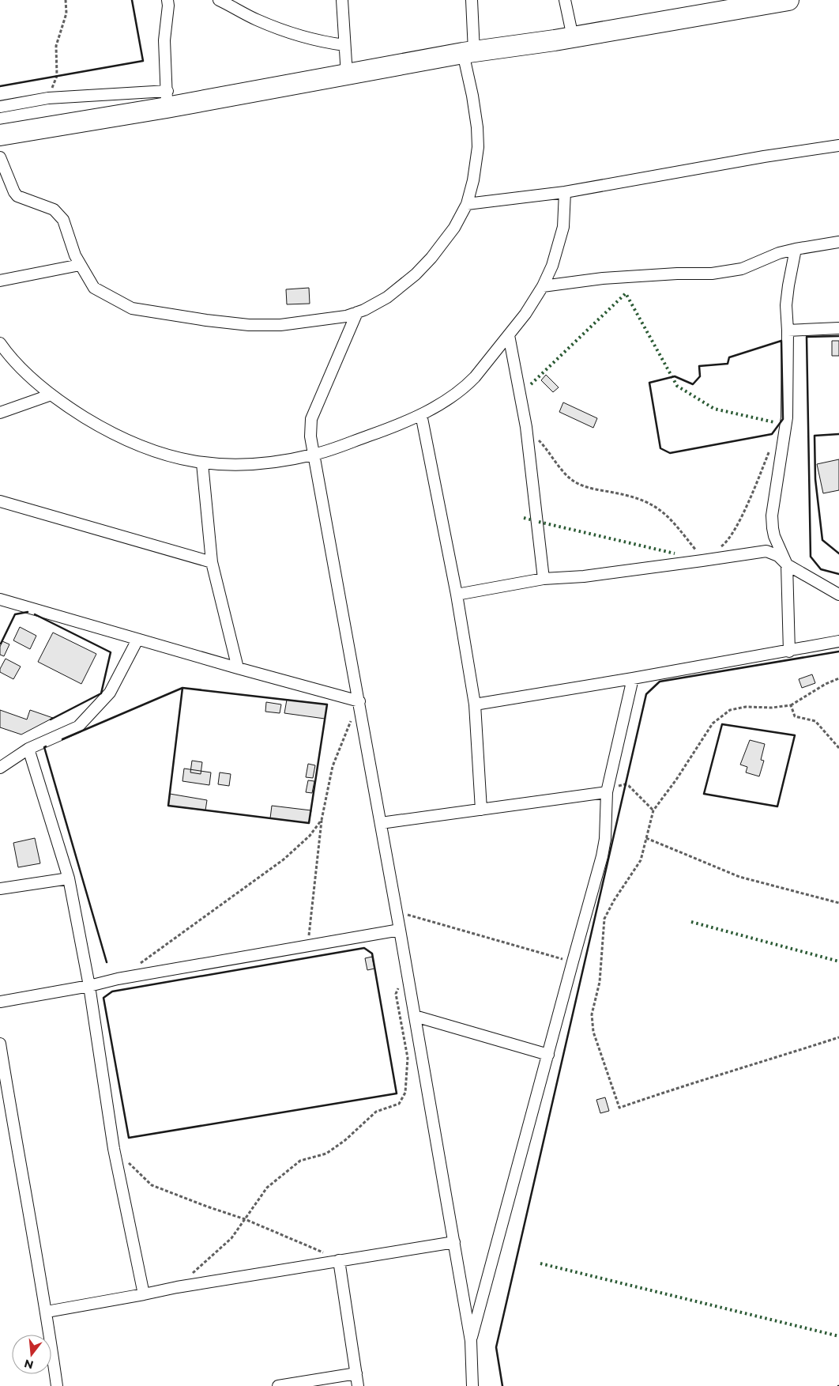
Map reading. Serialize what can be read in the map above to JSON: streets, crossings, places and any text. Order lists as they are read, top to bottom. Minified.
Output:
{"north":"bottom"}
